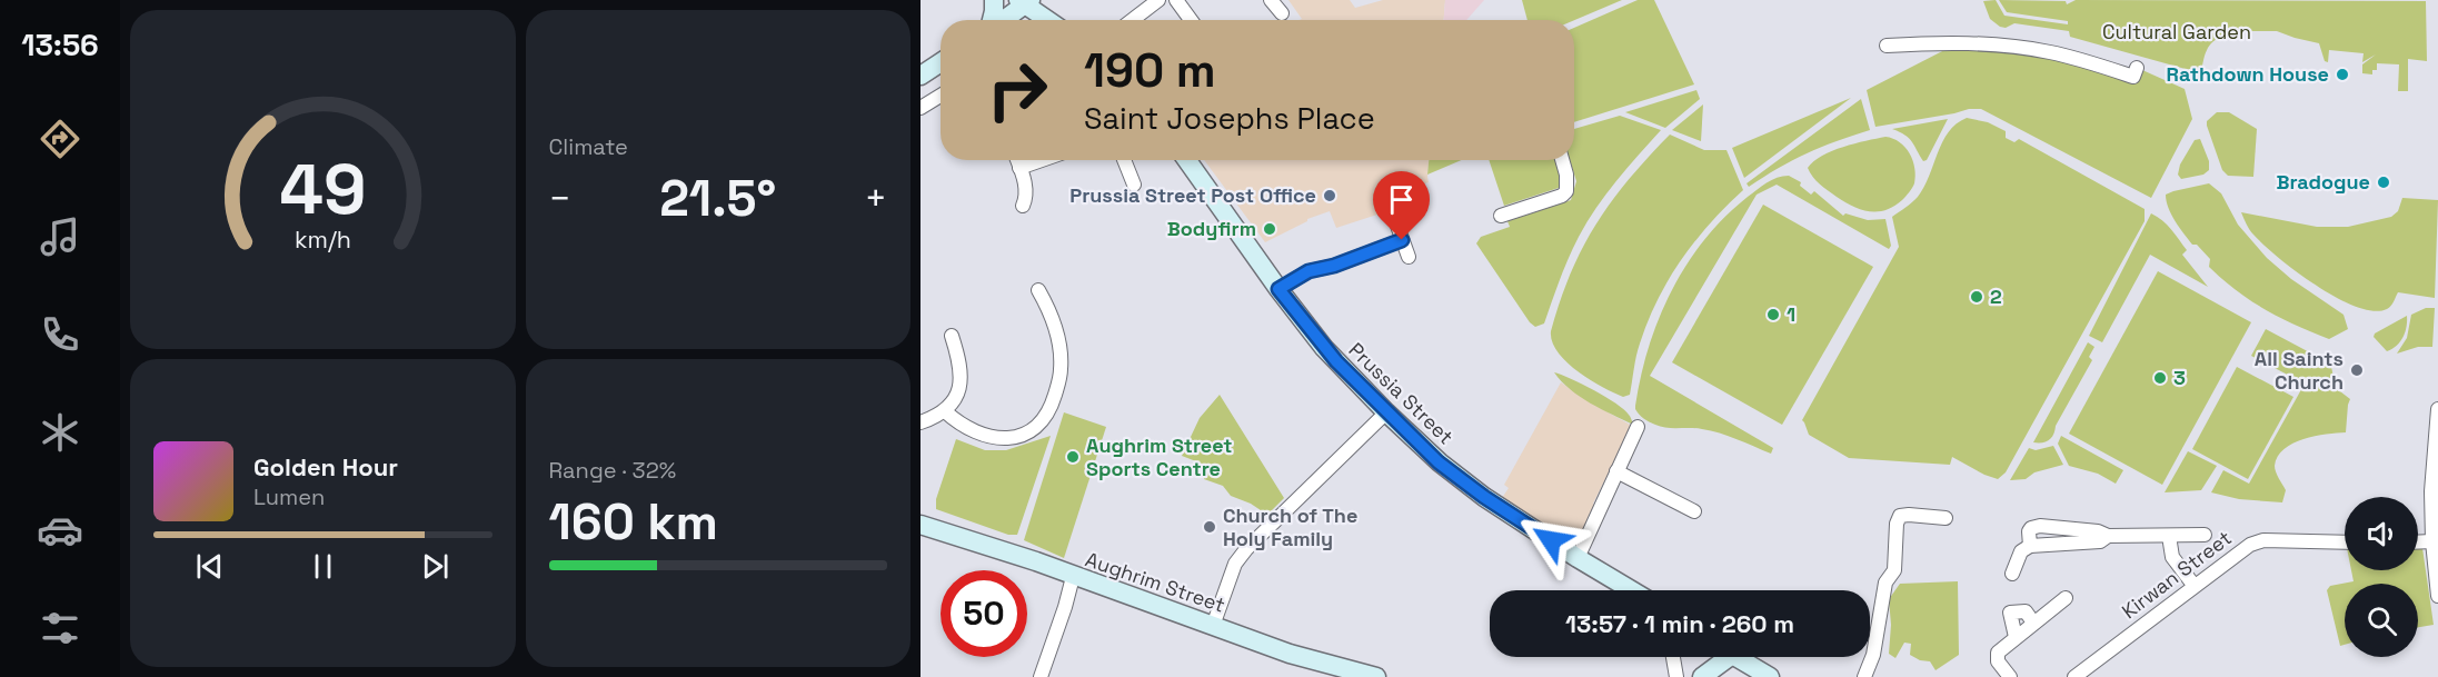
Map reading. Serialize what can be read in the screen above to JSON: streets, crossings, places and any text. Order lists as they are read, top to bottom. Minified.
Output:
{"streets":{"main road":["Prussia Street","Aughrim Street"],"street":["Kirwan Street"]},"parks":["Cultural Garden"],"places":["Rathdown House","Bradogue","Prussia Street Post Office","Bodyfirm","2","1","All Saints Church","3","Aughrim Street Sports Centre","Church of The Holy Family"],"page":{"tabs":"13:56","tile":["Climate",["Range · 32%","160 km"]],"turn":["190 m","Saint Josephs Place"],"heat":["−","21.5°","+"],"song":["Golden Hour","Lumen"],"limit":"50","trip":"13:57 · 1 min · 260 m","gauge":["49","km/h"]}}
